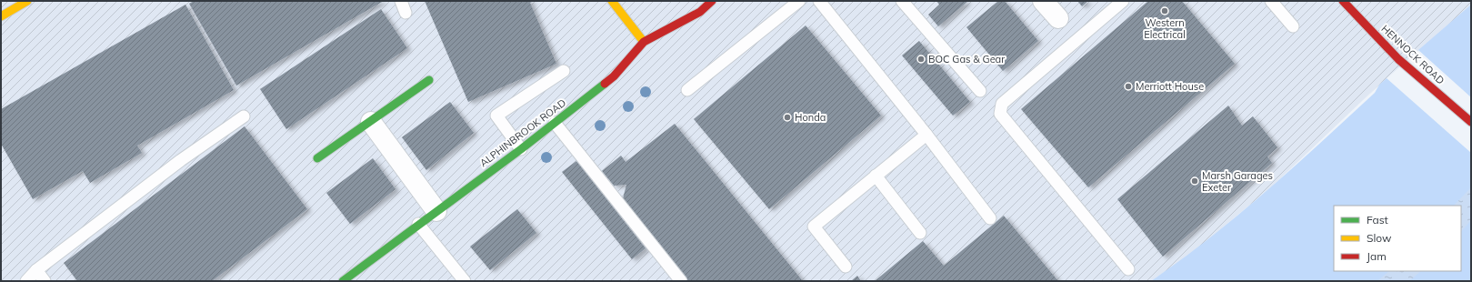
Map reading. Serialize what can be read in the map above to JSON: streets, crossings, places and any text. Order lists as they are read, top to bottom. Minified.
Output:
{"streets":{"main road":["HENNOCK ROAD","ALPHINBROOK ROAD"]},"places":["Western Electrical","BOC Gas & Gear","Merriott House","Honda","Marsh Garages Exeter"],"legend":["Fast","Slow","Jam"]}
